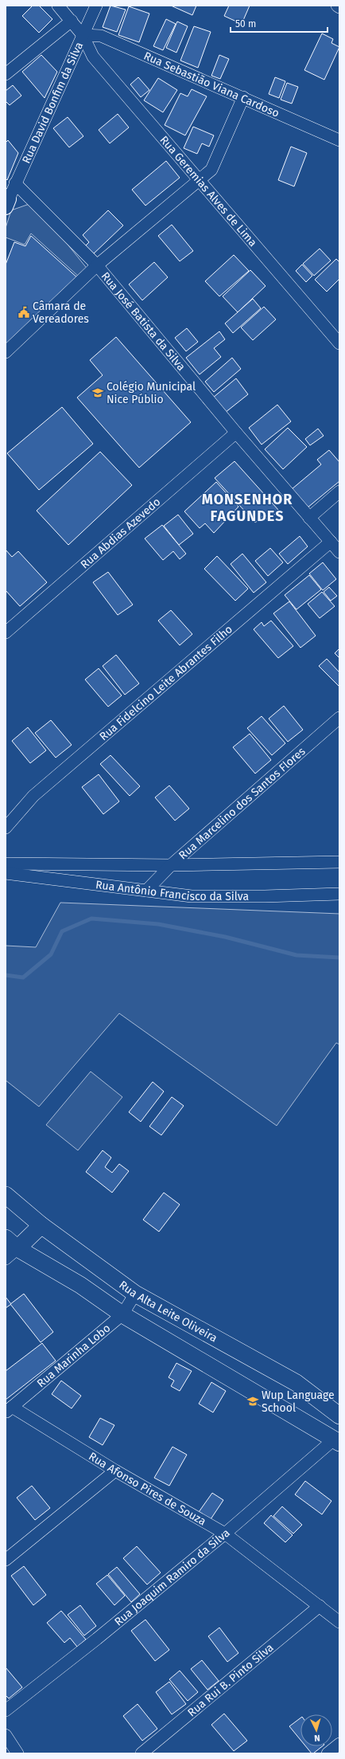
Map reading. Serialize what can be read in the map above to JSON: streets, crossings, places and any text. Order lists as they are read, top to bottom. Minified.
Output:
{"streets":{"main road":["Rua Alta Leite Oliveira"],"street":["Rua Sebastião Viana Cardoso","Rua David Bonfim da Silva","Rua Geremias Alves de Lima","Rua José Batista da Silva","Rua Abdias Azevedo","Rua Fidelcino Leite Abrantes Filho","Rua Marcelino dos Santos Flores","Rua Antônio Francisco da Silva","Rua Marinha Lobo","Rua Afonso Pires de Souza","Rua Joaquim Ramiro da Silva","Rua Rui B. Pinto Silva"]},"crossings":[["Rua Sebastião Viana Cardoso","Rua David Bonfim da Silva"],["Rua Sebastião Viana Cardoso","Rua Geremias Alves de Lima"],["Rua David Bonfim da Silva","Rua Geremias Alves de Lima"],["Rua David Bonfim da Silva","Rua José Batista da Silva"],["Rua José Batista da Silva","Rua Abdias Azevedo"],["Rua José Batista da Silva","Rua Fidelcino Leite Abrantes Filho"],["Rua Marcelino dos Santos Flores","Rua Antônio Francisco da Silva"],["Rua Alta Leite Oliveira","Rua Marinha Lobo"],["Rua Marinha Lobo","Rua Afonso Pires de Souza"],["Rua Afonso Pires de Souza","Rua Joaquim Ramiro da Silva"],["Rua Afonso Pires de Souza","Rua Rui B. Pinto Silva"]],"districts":["MONSENHOR FAGUNDES"],"places":{"public building":["Câmara de Vereadores"],"school or university":["Colégio Municipal Nice Públio","Wup Language School"]},"scale_bar":"50 m","north":"bottom"}
